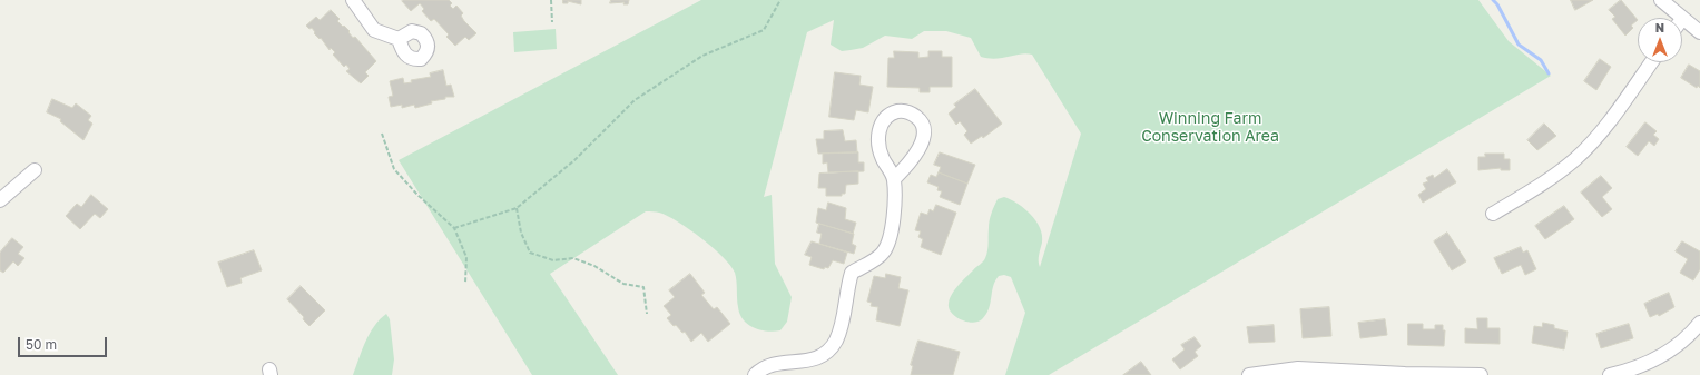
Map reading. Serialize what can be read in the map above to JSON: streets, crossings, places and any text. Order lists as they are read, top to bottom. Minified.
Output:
{"parks":["Winning Farm Conservation Area"],"scale_bar":"50 m","north":"top"}
